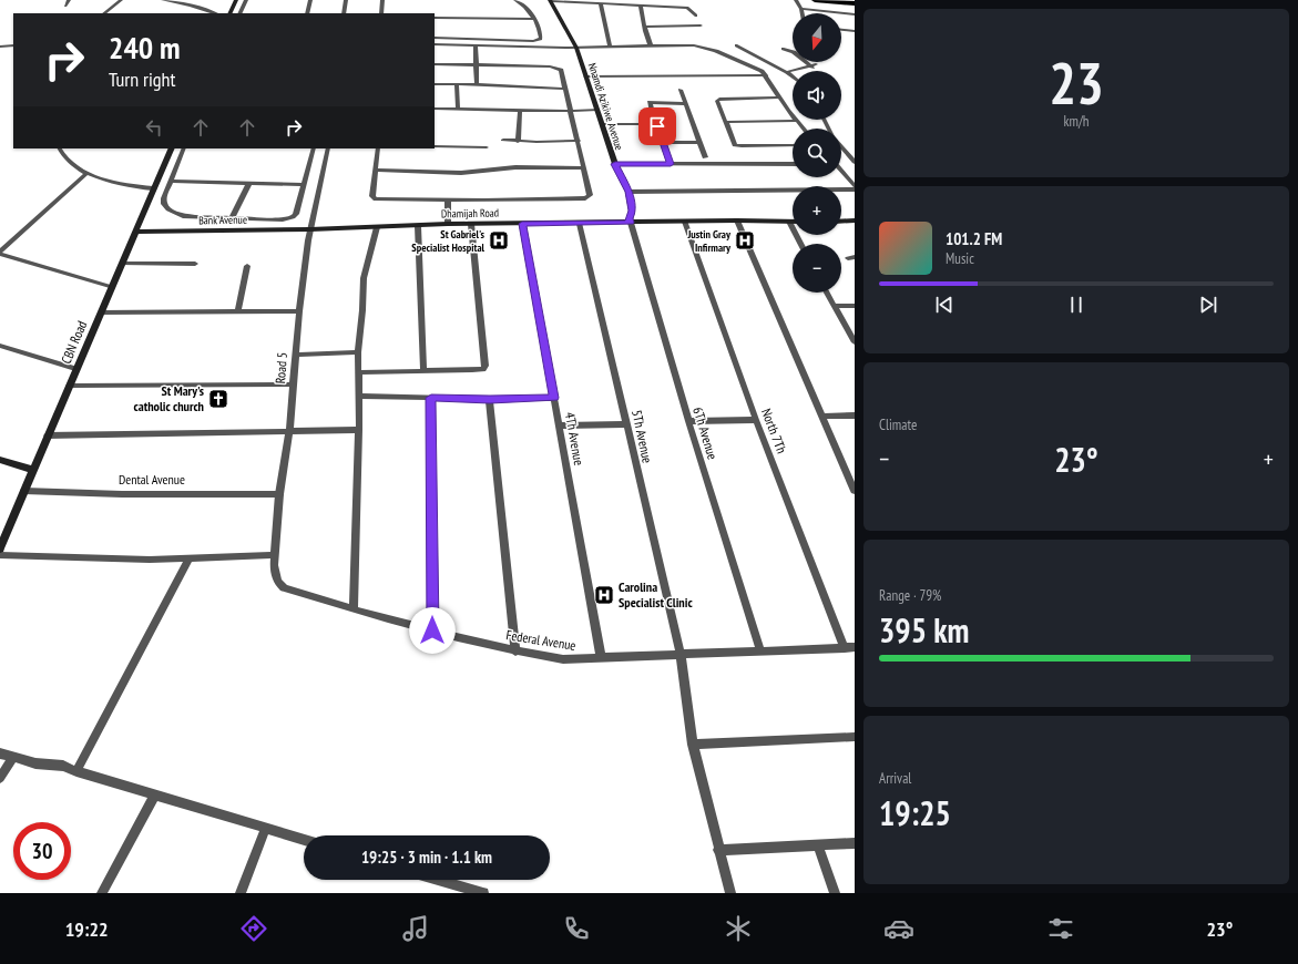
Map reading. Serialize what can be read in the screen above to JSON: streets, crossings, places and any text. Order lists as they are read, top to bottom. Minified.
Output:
{"streets":{"main road":["Nnamdi Azikiwe Avenue","Dhamijah Road","Bank Avenue","CBN Road"],"street":["Road 5","North 7Th","6Th Avenue","5Th Avenue","4Th Avenue","Dental Avenue","Federal Avenue"]},"crossings":[["Nnamdi Azikiwe Avenue","Dhamijah Road"],["Nnamdi Azikiwe Avenue","6Th Avenue"],["Dhamijah Road","Bank Avenue"],["Dhamijah Road","Road 5"],["Dhamijah Road","North 7Th"],["Dhamijah Road","6Th Avenue"],["Dhamijah Road","5Th Avenue"],["Dhamijah Road","4Th Avenue"],["Bank Avenue","CBN Road"],["Bank Avenue","Road 5"],["CBN Road","Dental Avenue"],["Road 5","Dental Avenue"],["Road 5","Federal Avenue"],["North 7Th","Federal Avenue"],["6Th Avenue","Federal Avenue"],["5Th Avenue","Federal Avenue"],["4Th Avenue","Federal Avenue"]],"places":{"hospital":["St Gabriel's Specialist Hospital","Justin Gray Infirmary","Carolina Specialist Clinic"],"church":["St Mary's catholic church"]},"north":"bottom","page":{"tile":[["23","km/h"],"Climate",["Range · 79%","395 km"],["Arrival","19:25"]],"map_buttons":["+","−"],"turn":["240 m","Turn right"],"song":["101.2 FM","Music"],"heat":["−","23°","+"],"limit":"30","trip":"19:25 · 3 min · 1.1 km","tabs":["19:22","23°"]}}
